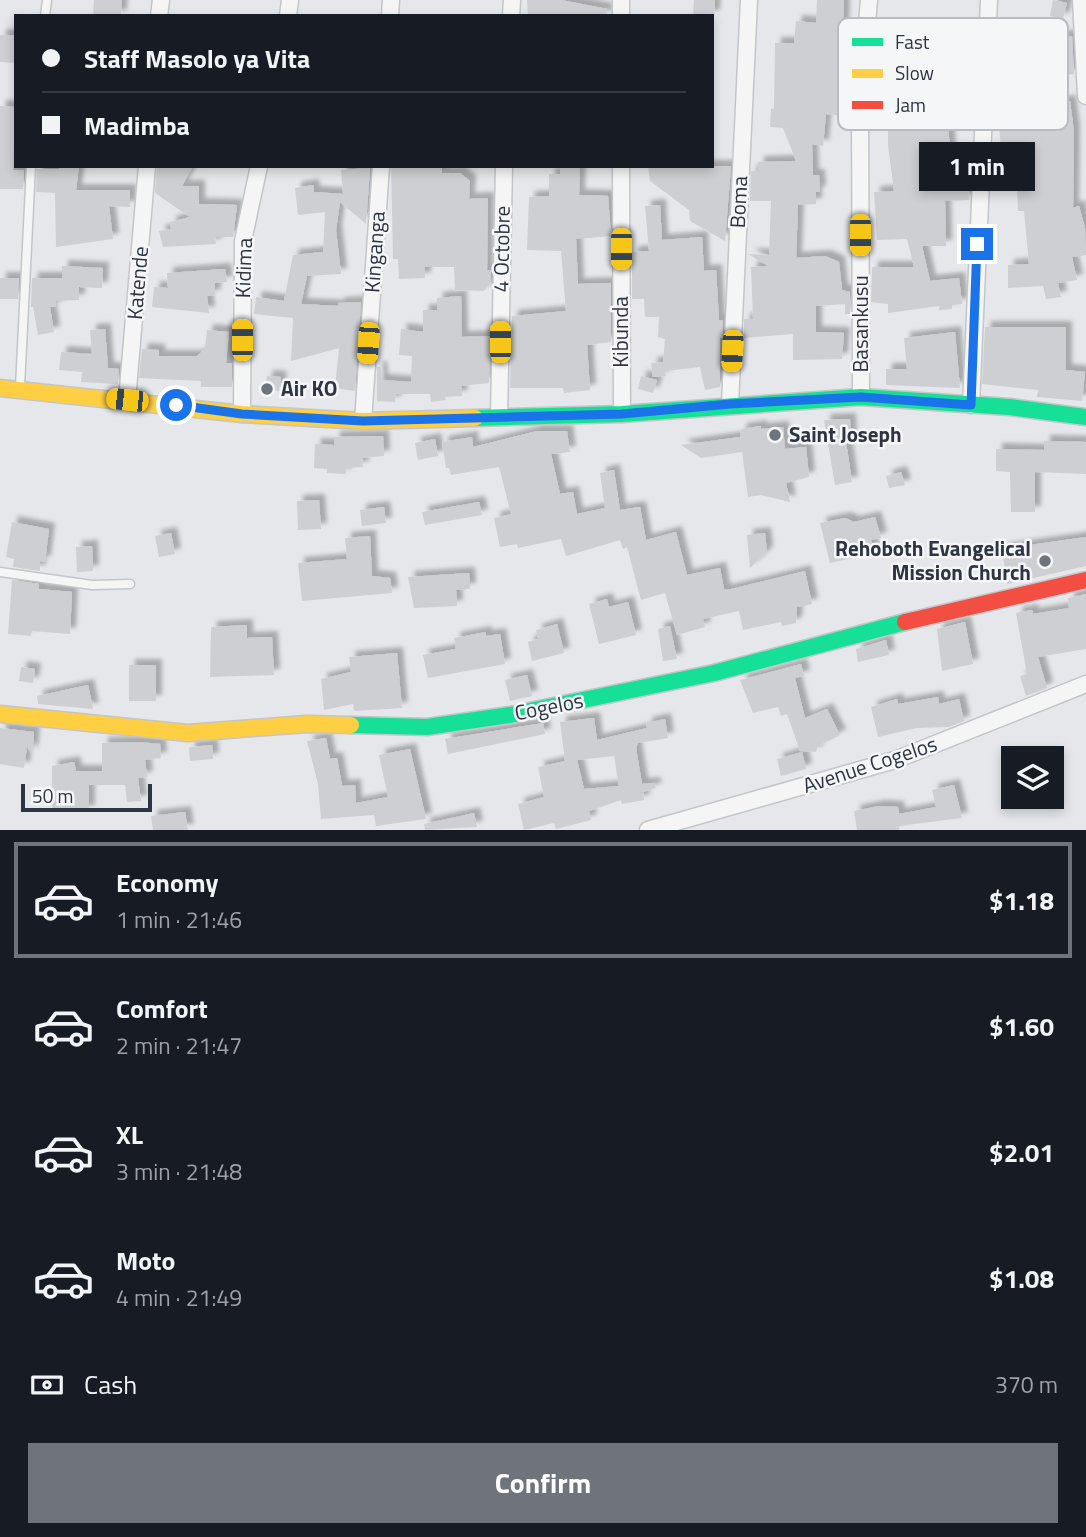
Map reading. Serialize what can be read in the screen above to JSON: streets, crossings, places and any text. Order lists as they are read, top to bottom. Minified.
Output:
{"streets":{"street":["Boma","4 Octobre","Kinganga","Kidima","Katende","Basankusu","Kibunda","Cogelos","Avenue Cogelos"]},"places":["Air KO","Saint Joseph","Rehoboth Evangelical Mission Church"],"legend":["Fast","Slow","Jam"],"scale_bar":"50 m","page":{"banner":["Staff Masolo ya Vita","Madimba"],"bubble":"1 min","scale":"50 m","list":[{"name":"Economy","note":"1 min · 21:46","value":"$1.18"},{"name":"Comfort","note":"2 min · 21:47","value":"$1.60"},{"name":"XL","note":"3 min · 21:48","value":"$2.01"},{"name":"Moto","note":"4 min · 21:49","value":"$1.08"}],"pay":["Cash","370 m"],"buttons":"Confirm"}}
